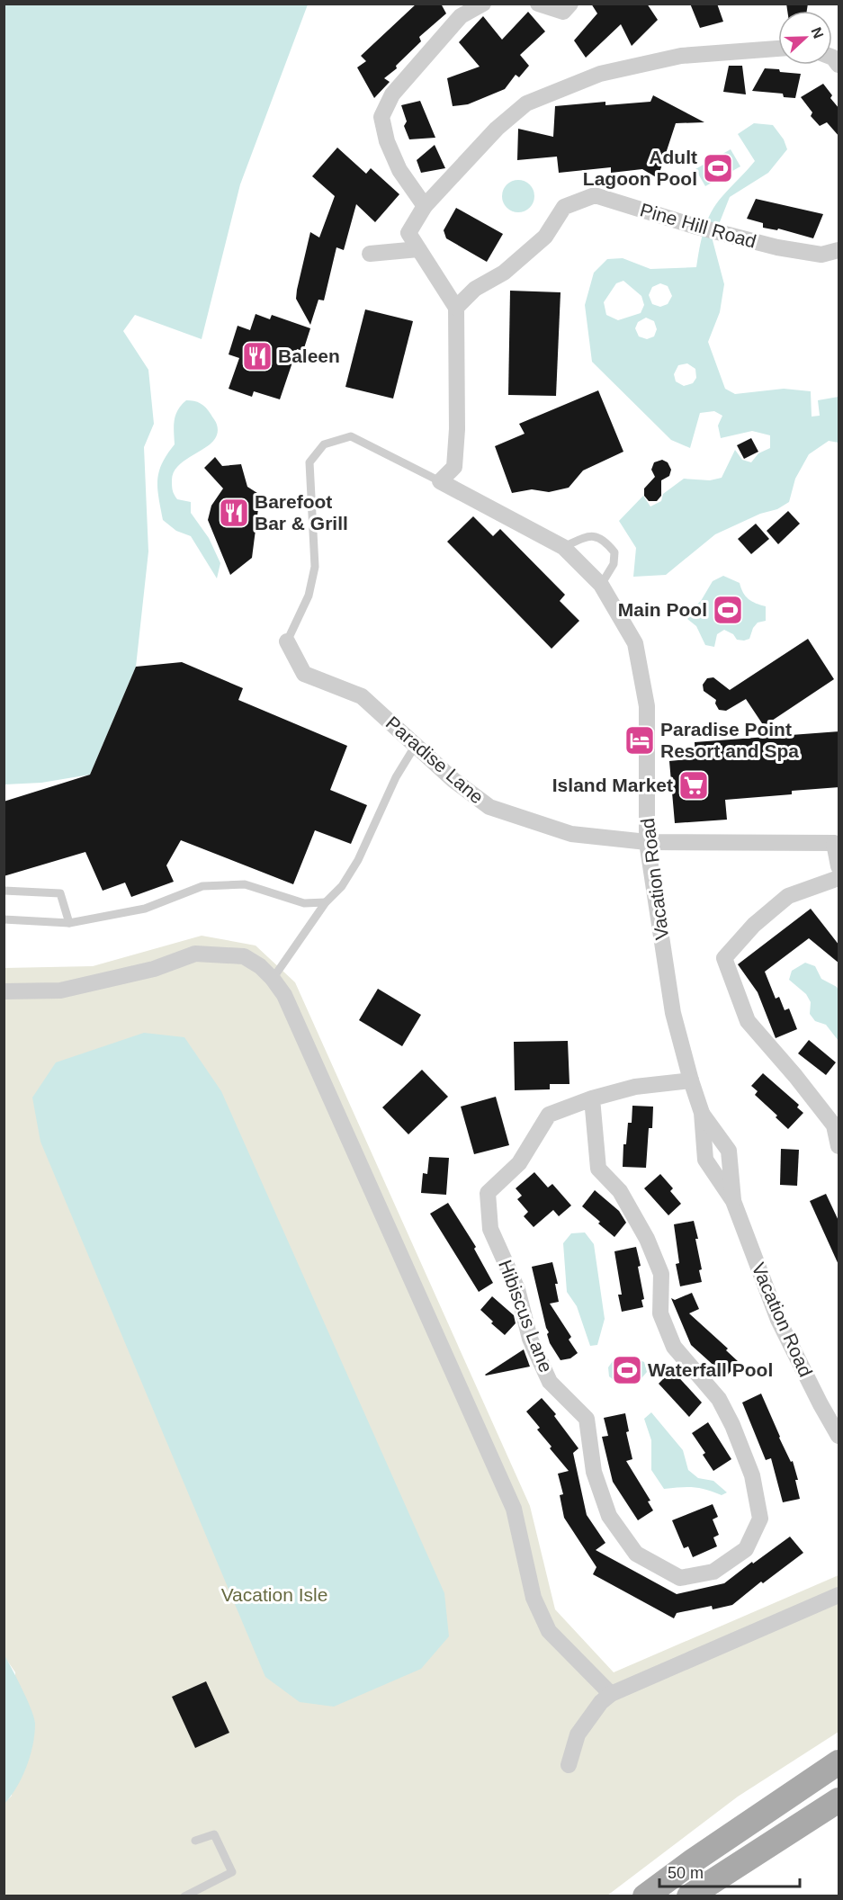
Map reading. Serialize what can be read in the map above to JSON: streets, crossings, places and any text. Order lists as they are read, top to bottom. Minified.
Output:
{"streets":{"street":["Pine Hill Road","Paradise Lane","Vacation Road","Hibiscus Lane"]},"crossings":[["Paradise Lane","Vacation Road"],["Vacation Road","Hibiscus Lane"]],"parks":["Vacation Isle"],"places":{"sports":["Adult Lagoon Pool","Main Pool","Waterfall Pool"],"restaurant":["Baleen","Barefoot Bar & Grill"],"hotel":["Paradise Point Resort and Spa"],"supermarket":["Island Market"]},"scale_bar":"50 m","north":"right"}
